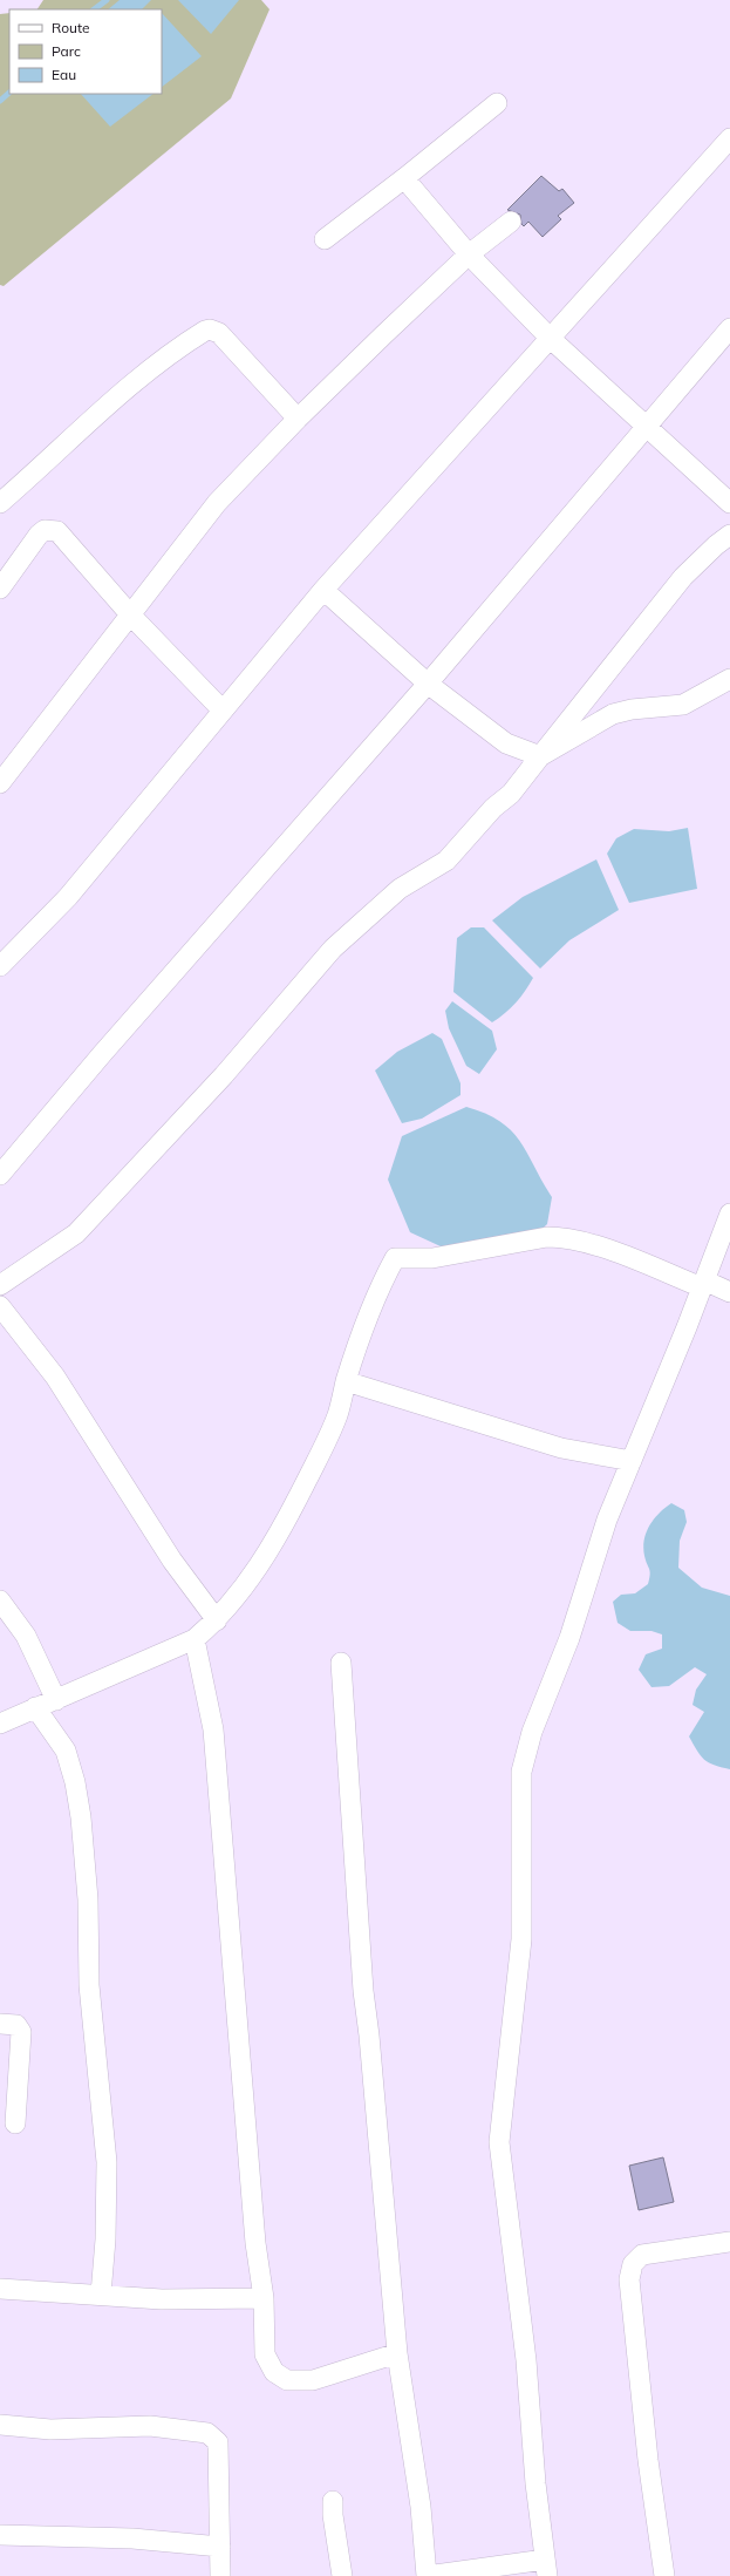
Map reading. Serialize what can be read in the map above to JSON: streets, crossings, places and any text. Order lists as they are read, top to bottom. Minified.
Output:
{"legend":["Route","Parc","Eau"]}
